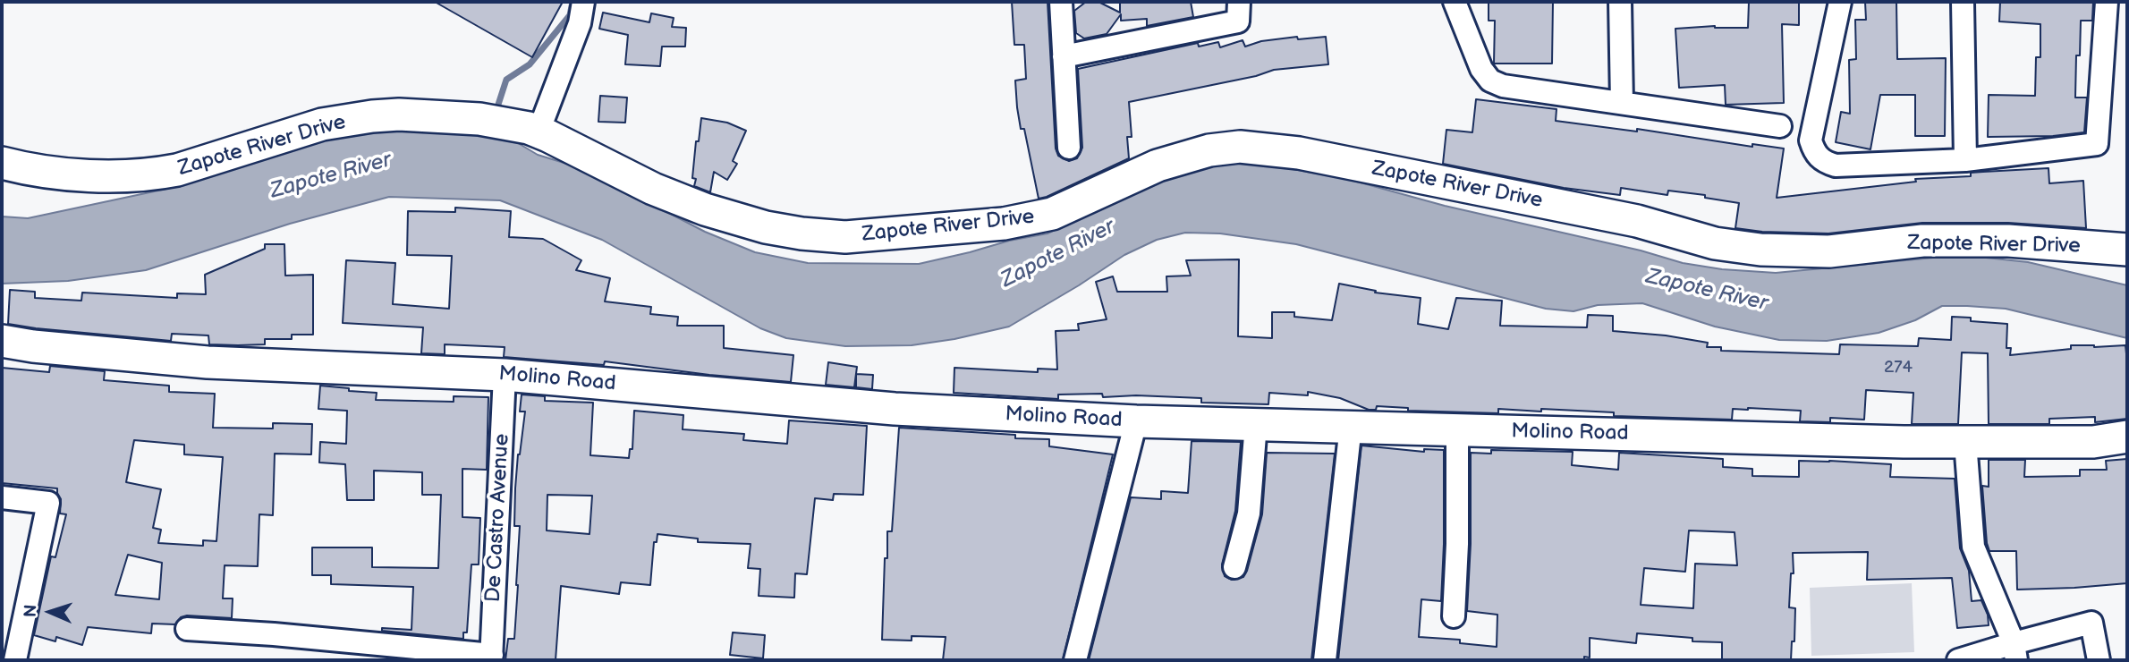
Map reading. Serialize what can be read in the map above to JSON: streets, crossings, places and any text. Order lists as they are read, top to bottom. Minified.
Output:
{"streets":{"main road":["Zapote River Drive","Molino Road"],"street":["De Castro Avenue"]},"crossings":[["Molino Road","De Castro Avenue"]],"water":["Zapote River"],"house_numbers":["274"],"north":"left"}
